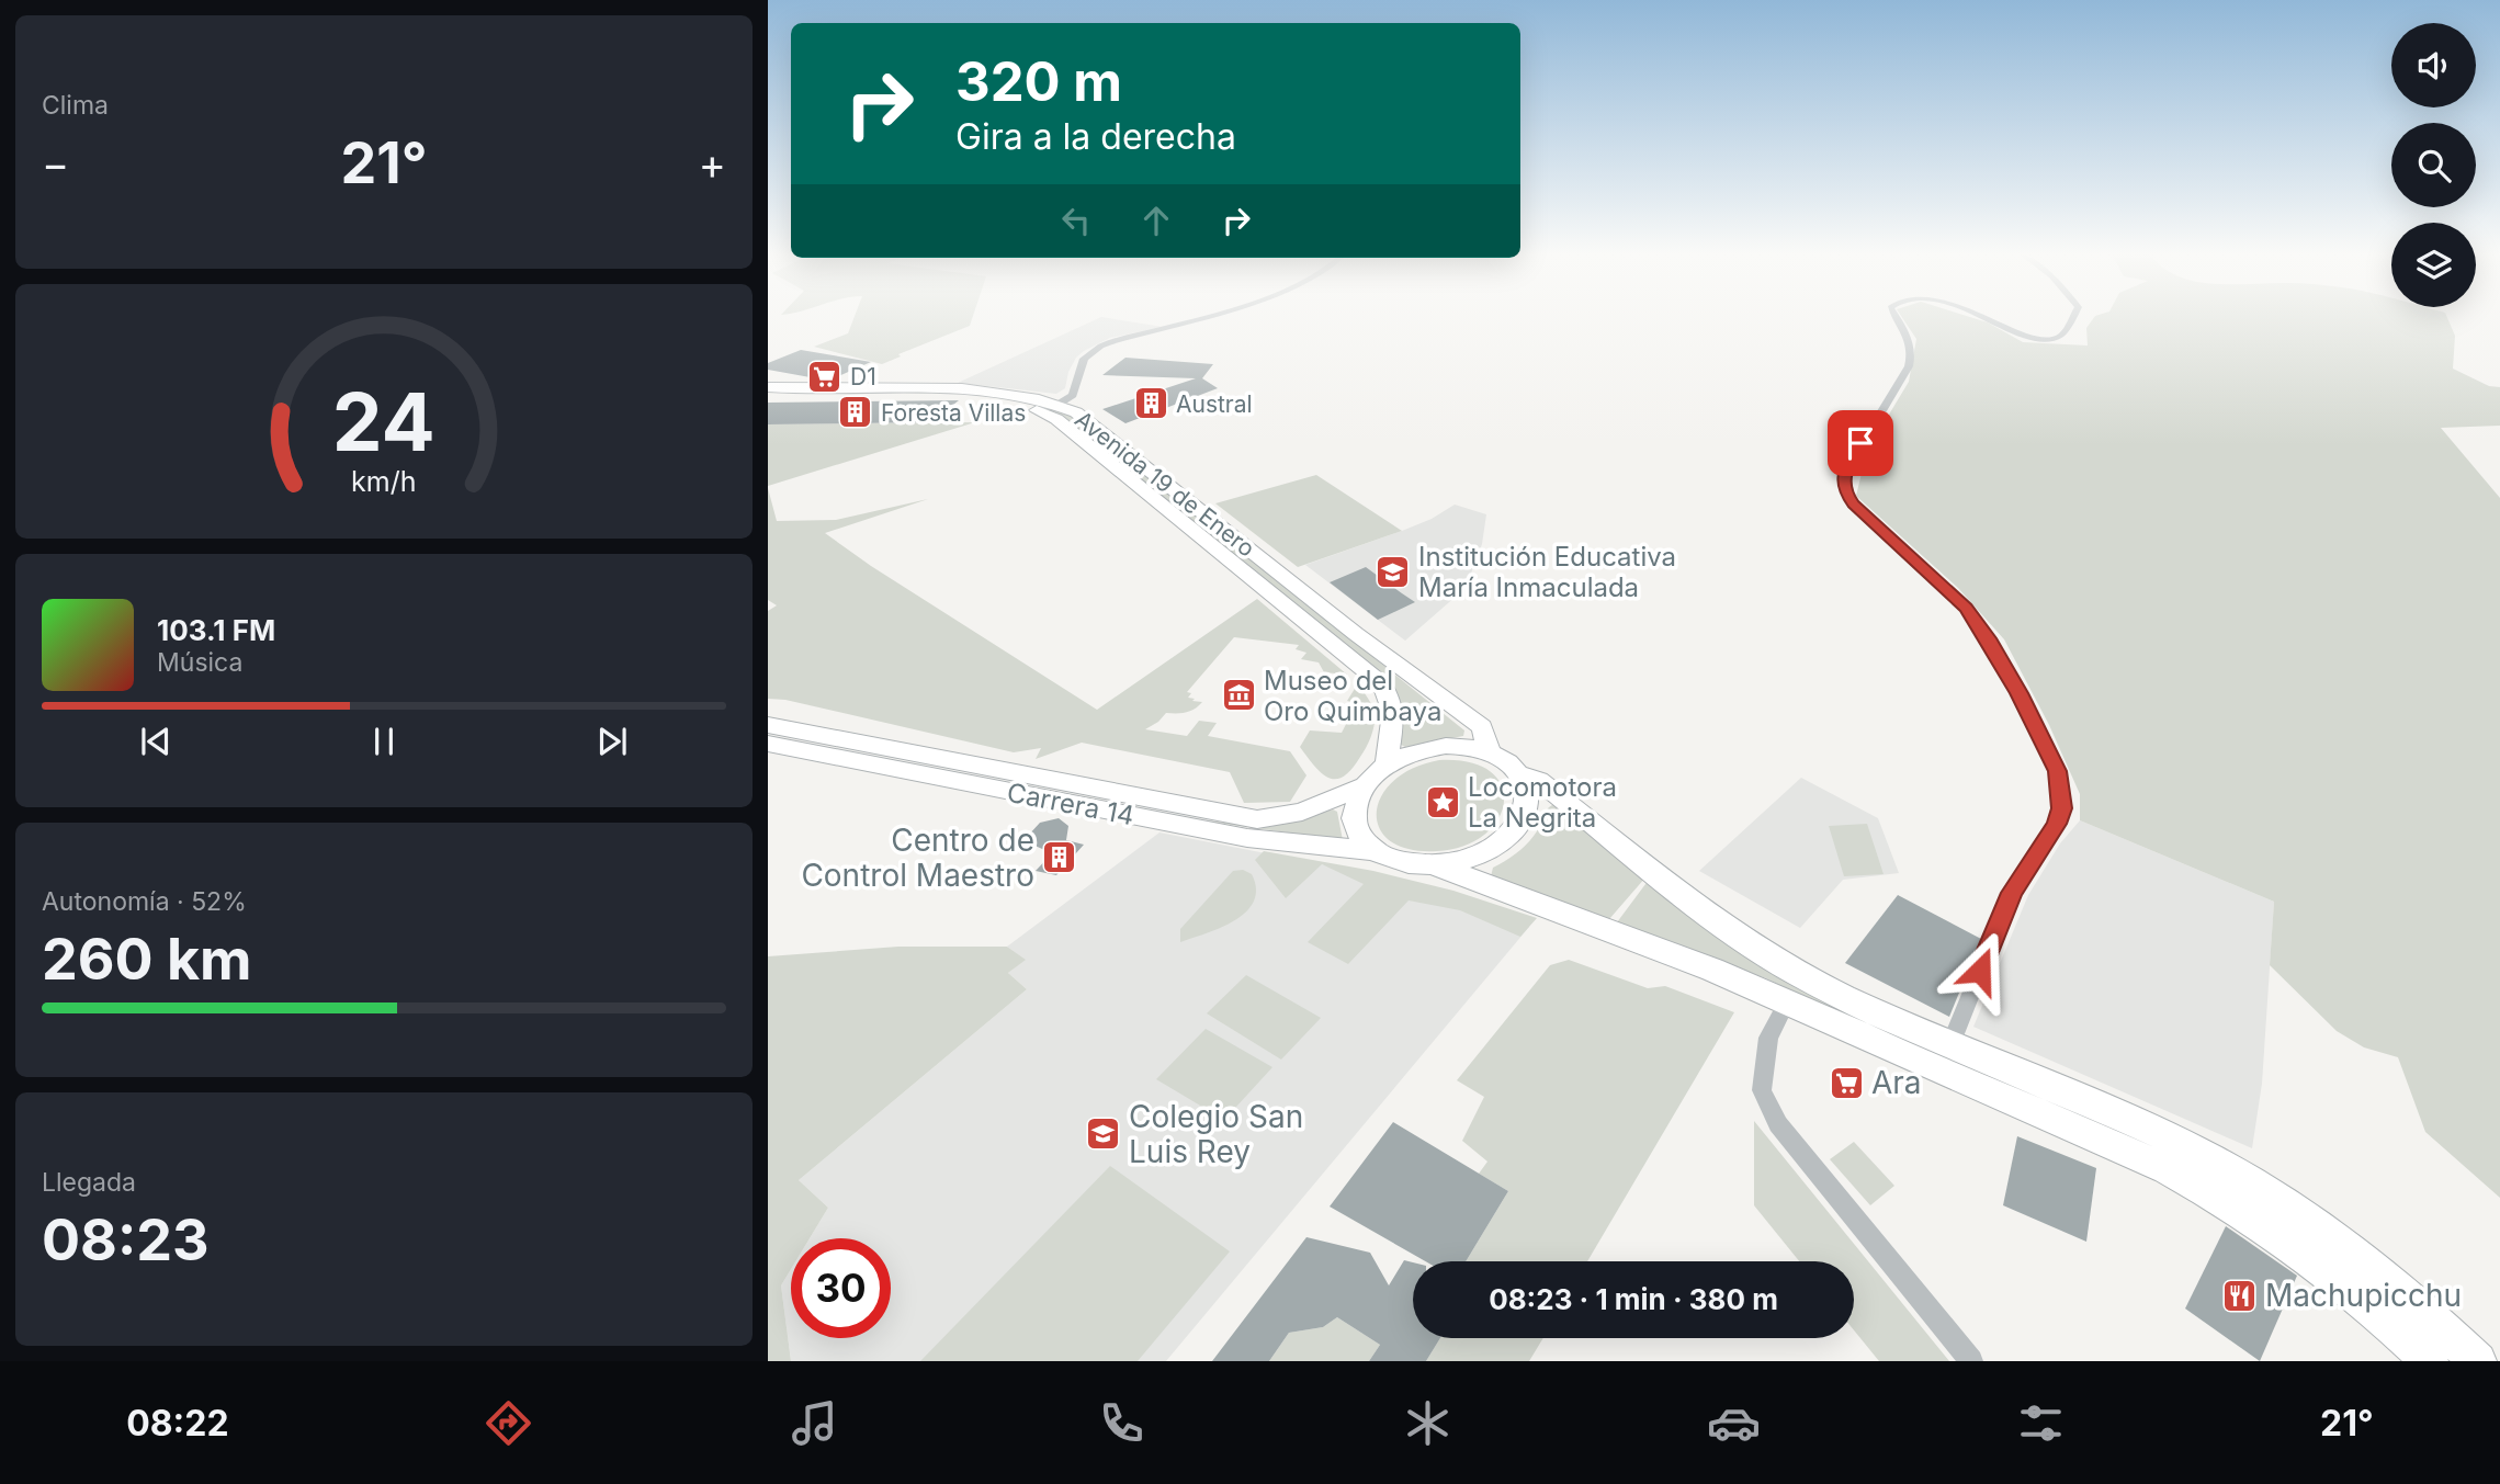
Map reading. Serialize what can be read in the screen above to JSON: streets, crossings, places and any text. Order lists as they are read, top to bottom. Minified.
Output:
{"streets":{"main road":["Avenida 19 de Enero","Carrera 14"]},"crossings":[["Avenida 19 de Enero","Carrera 14"]],"places":{"supermarket":["D1","Ara"],"building":["Austral","Foresta Villas","Centro de Control Maestro"],"school or university":["Institución Educativa María Inmaculada","Colegio San Luis Rey"],"museum":["Museo del Oro Quimbaya"],"place":["Locomotora La Negrita"],"restaurant":["Machupicchu"]},"page":{"tile":["Clima",["Autonomía · 52%","260 km"],["Llegada","08:23"]],"turn":["320 m","Gira a la derecha"],"heat":["−","21°","+"],"song":["103.1 FM","Música"],"limit":"30","trip":"08:23 · 1 min · 380 m","tabs":["08:22","21°"],"gauge":["24","km/h"]}}
